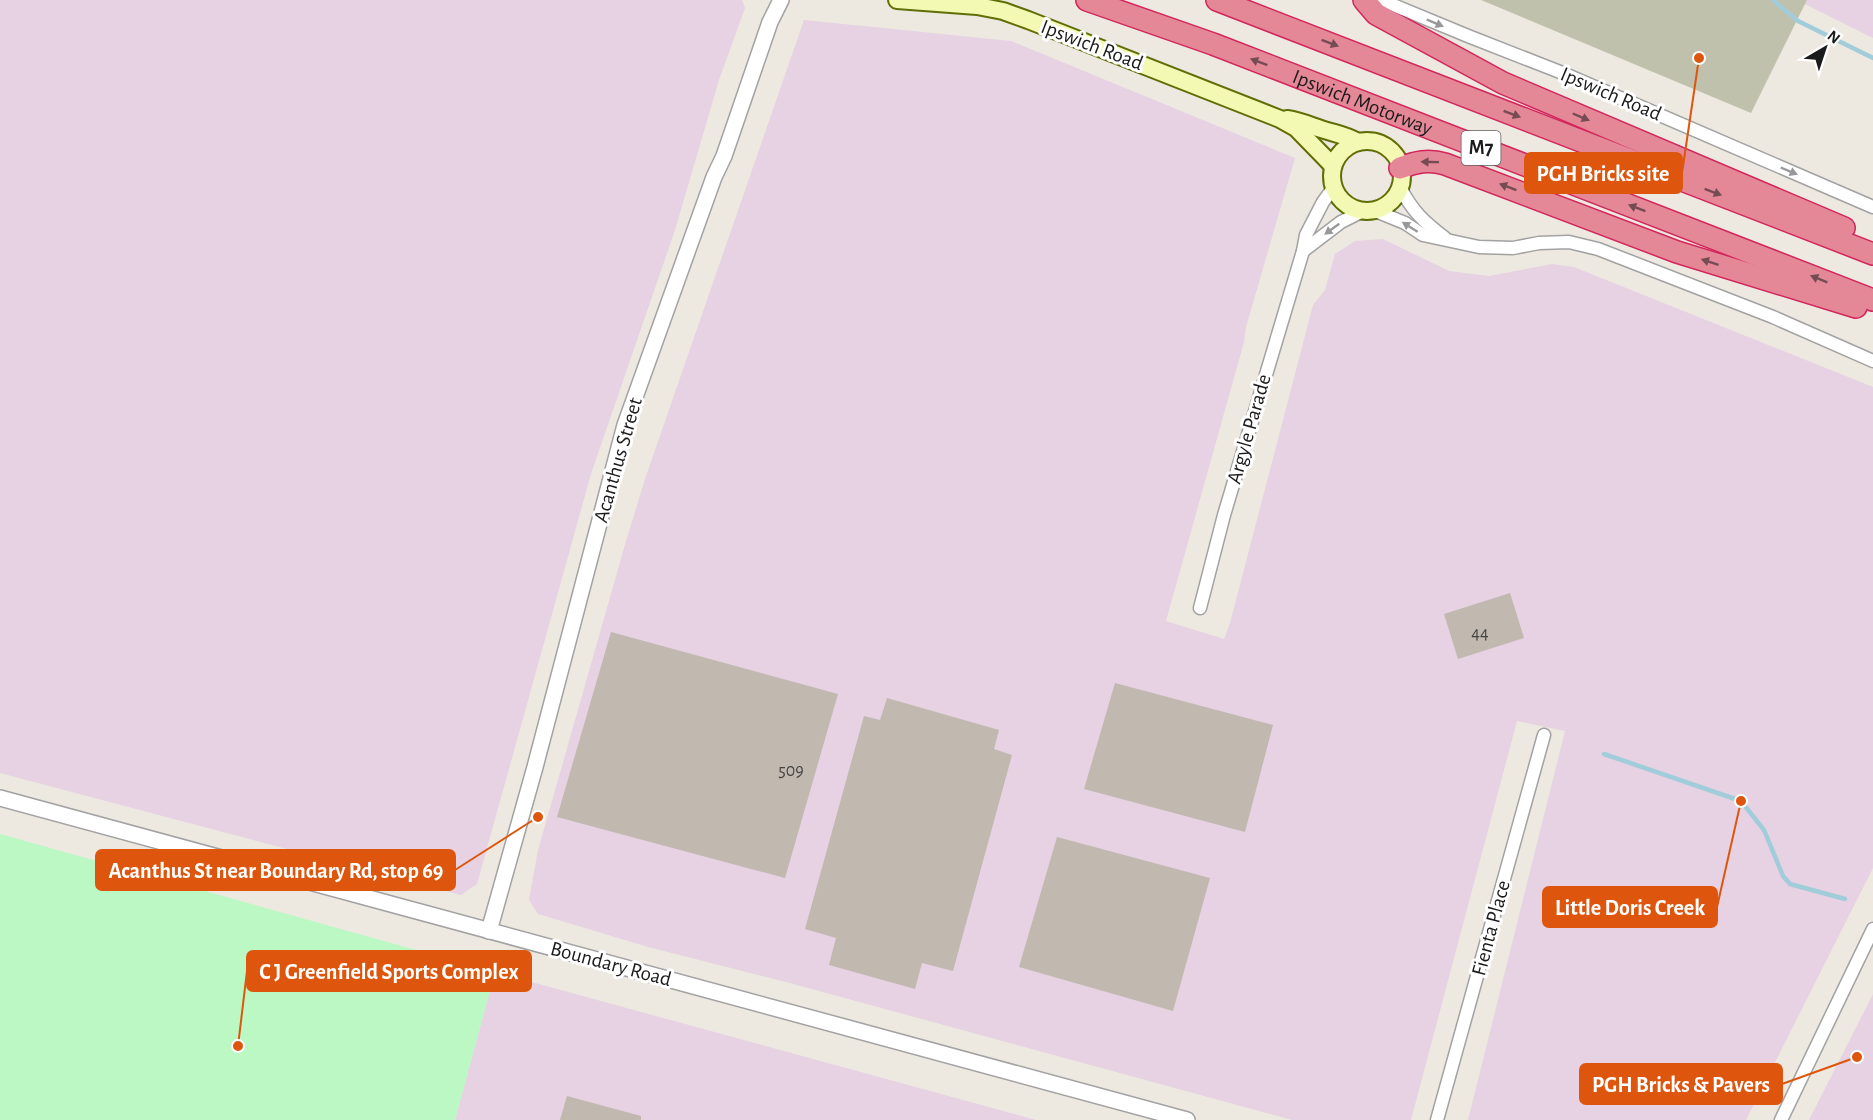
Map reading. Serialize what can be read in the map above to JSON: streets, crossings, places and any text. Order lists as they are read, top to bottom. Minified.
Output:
{"streets":{"highway":["Ipswich Motorway","M7"],"main road":["Ipswich Road"],"street":["Argyle Parade","Acanthus Street","Fienta Place","Boundary Road"]},"crossings":[["Ipswich Road","Argyle Parade"],["Acanthus Street","Boundary Road"]],"one_way":["Ipswich Road"],"places":["PGH Bricks site","Little Doris Creek","Acanthus St near Boundary Rd, stop 69","C J Greenfield Sports Complex","PGH Bricks & Pavers"],"house_numbers":["44","509"],"north":"top right"}
